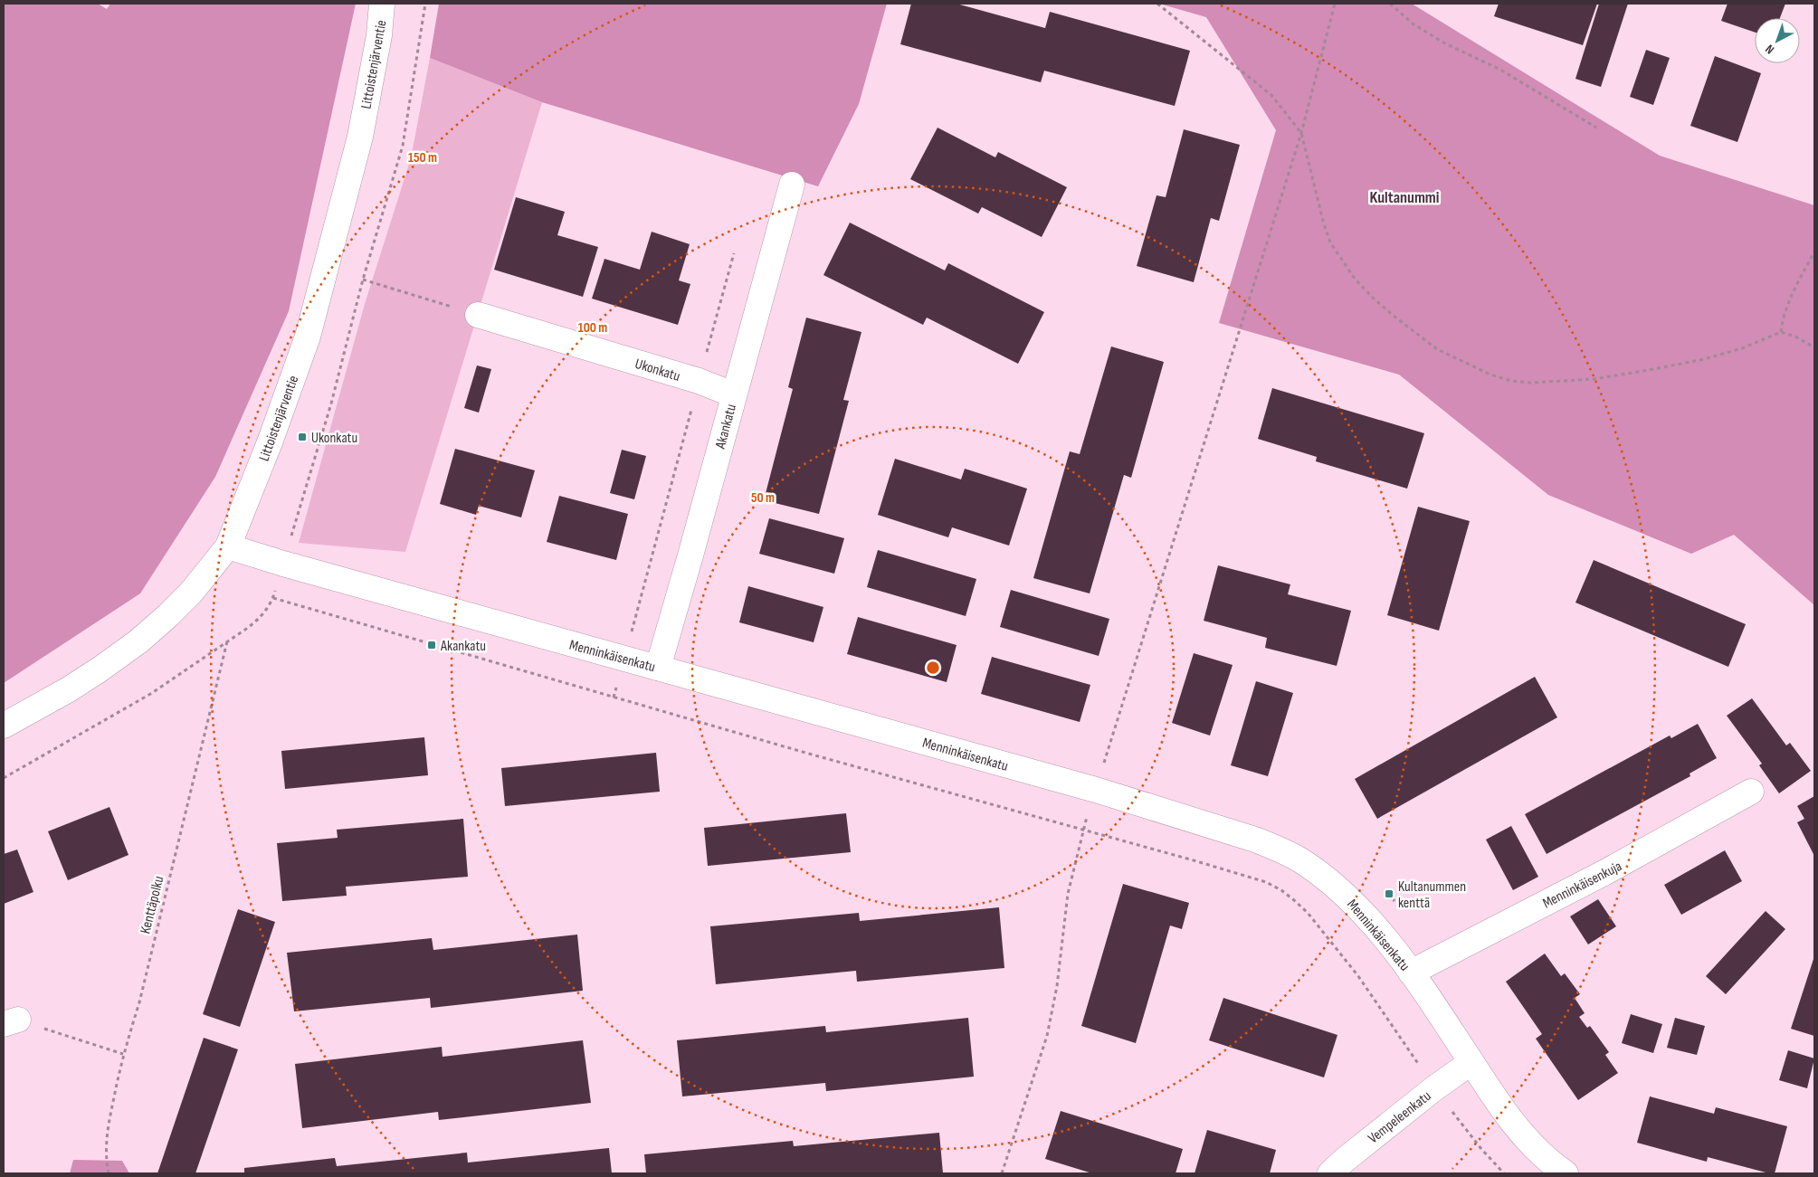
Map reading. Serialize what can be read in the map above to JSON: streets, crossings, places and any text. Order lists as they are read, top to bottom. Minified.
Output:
{"streets":{"street":["Littoistenjärventie","Ukonkatu","Akankatu","Menninkäisenkatu","Menninkäisenkuja","Vempeleenkatu"],"path":["Kenttäpolku"]},"crossings":[["Littoistenjärventie","Menninkäisenkatu"],["Ukonkatu","Akankatu"],["Akankatu","Menninkäisenkatu"],["Menninkäisenkatu","Menninkäisenkuja"],["Menninkäisenkatu","Vempeleenkatu"]],"districts":["Kultanummi"],"places":{"transit":["Ukonkatu","Akankatu","Kultanummen kenttä"]},"north":"bottom left","rings":["150 m","100 m","50 m"]}
